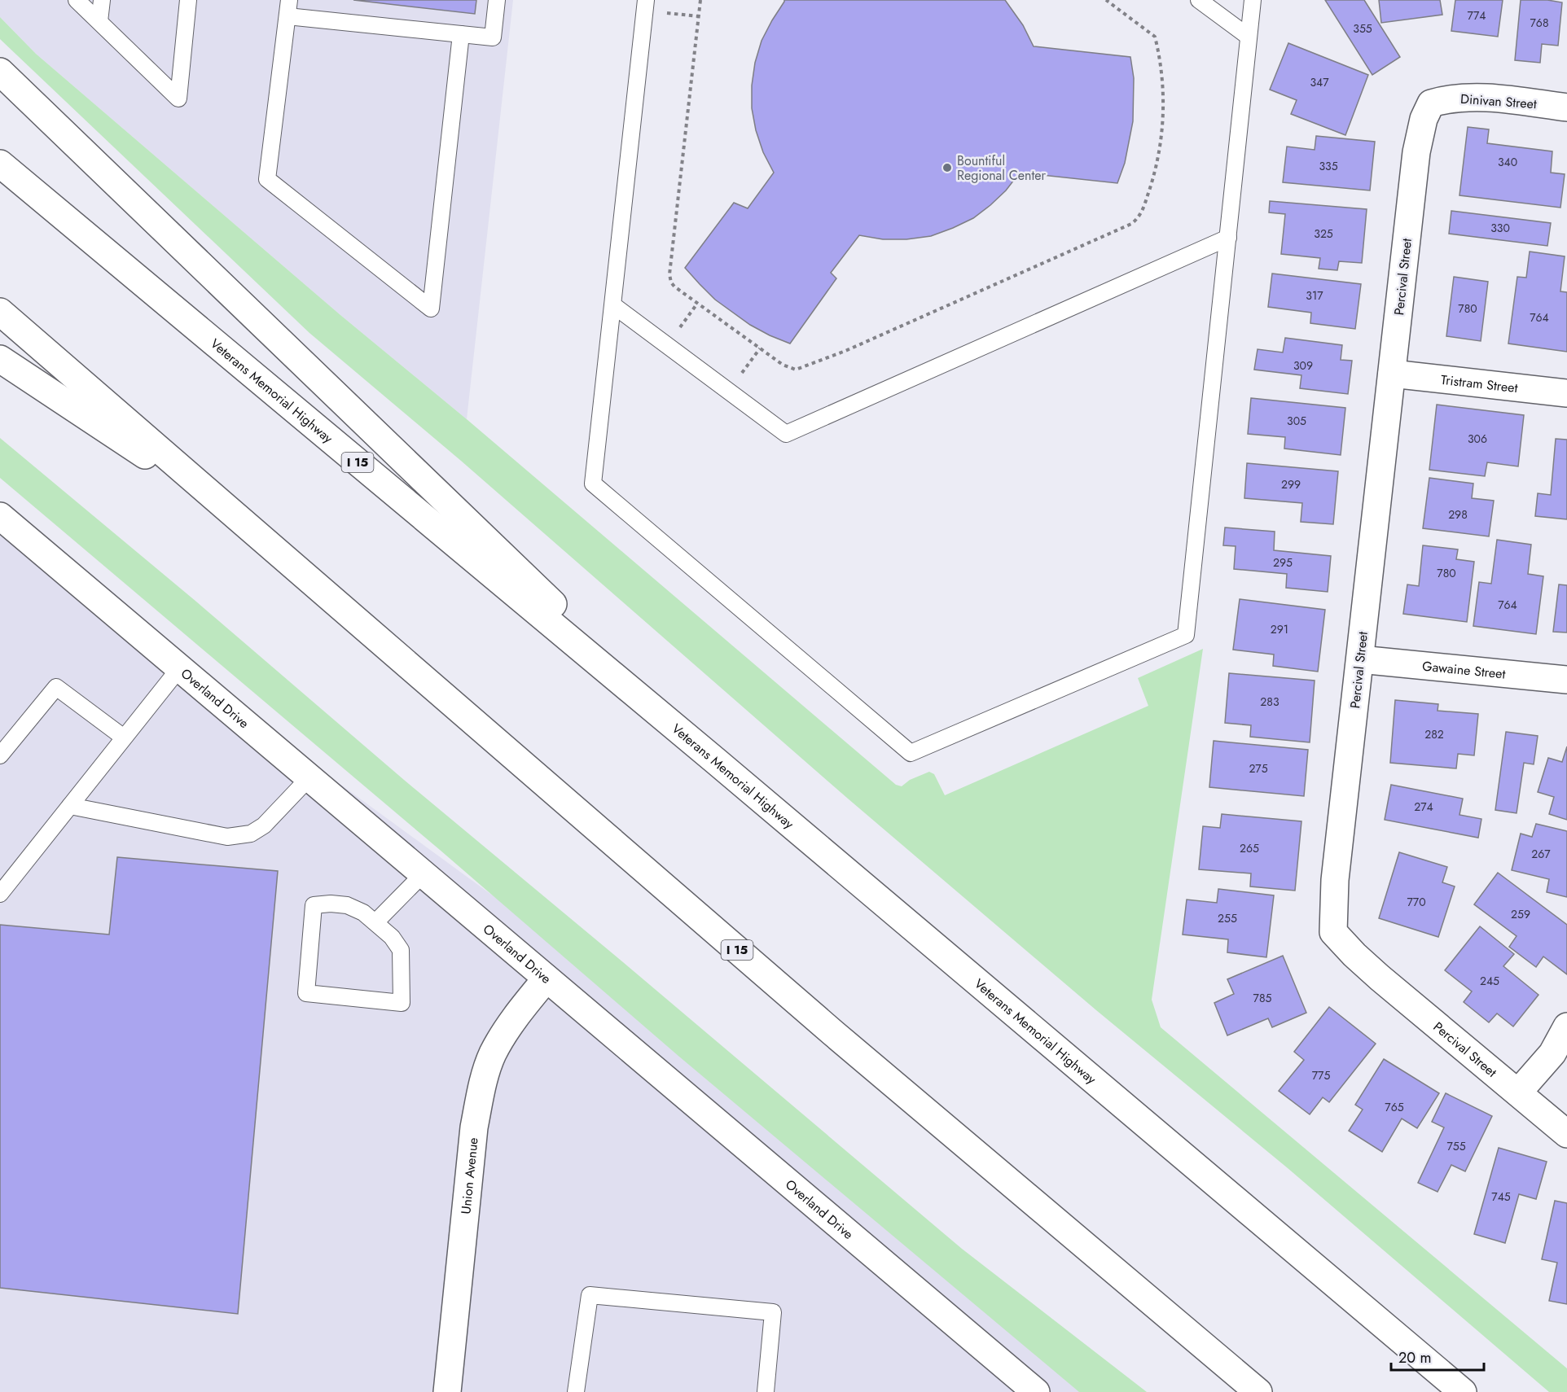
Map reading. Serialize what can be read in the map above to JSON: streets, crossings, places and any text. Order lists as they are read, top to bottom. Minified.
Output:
{"streets":{"main road":["Dinivan Street","Percival Street","Tristram Street","Veterans Memorial Highway","I 15","Gawaine Street","Overland Drive","Union Avenue"]},"crossings":[["Dinivan Street","Percival Street"],["Percival Street","Tristram Street"],["Percival Street","Gawaine Street"],["Overland Drive","Union Avenue"]],"places":["Bountiful Regional Center"],"house_numbers":["774","768","355","347","340","335","330","325","317","780","764","309","305","306","299","298","295","780","764","291","283","282","275","274","265","267","770","259","255","245","785","775","765","755","745"],"scale_bar":"20 m"}
